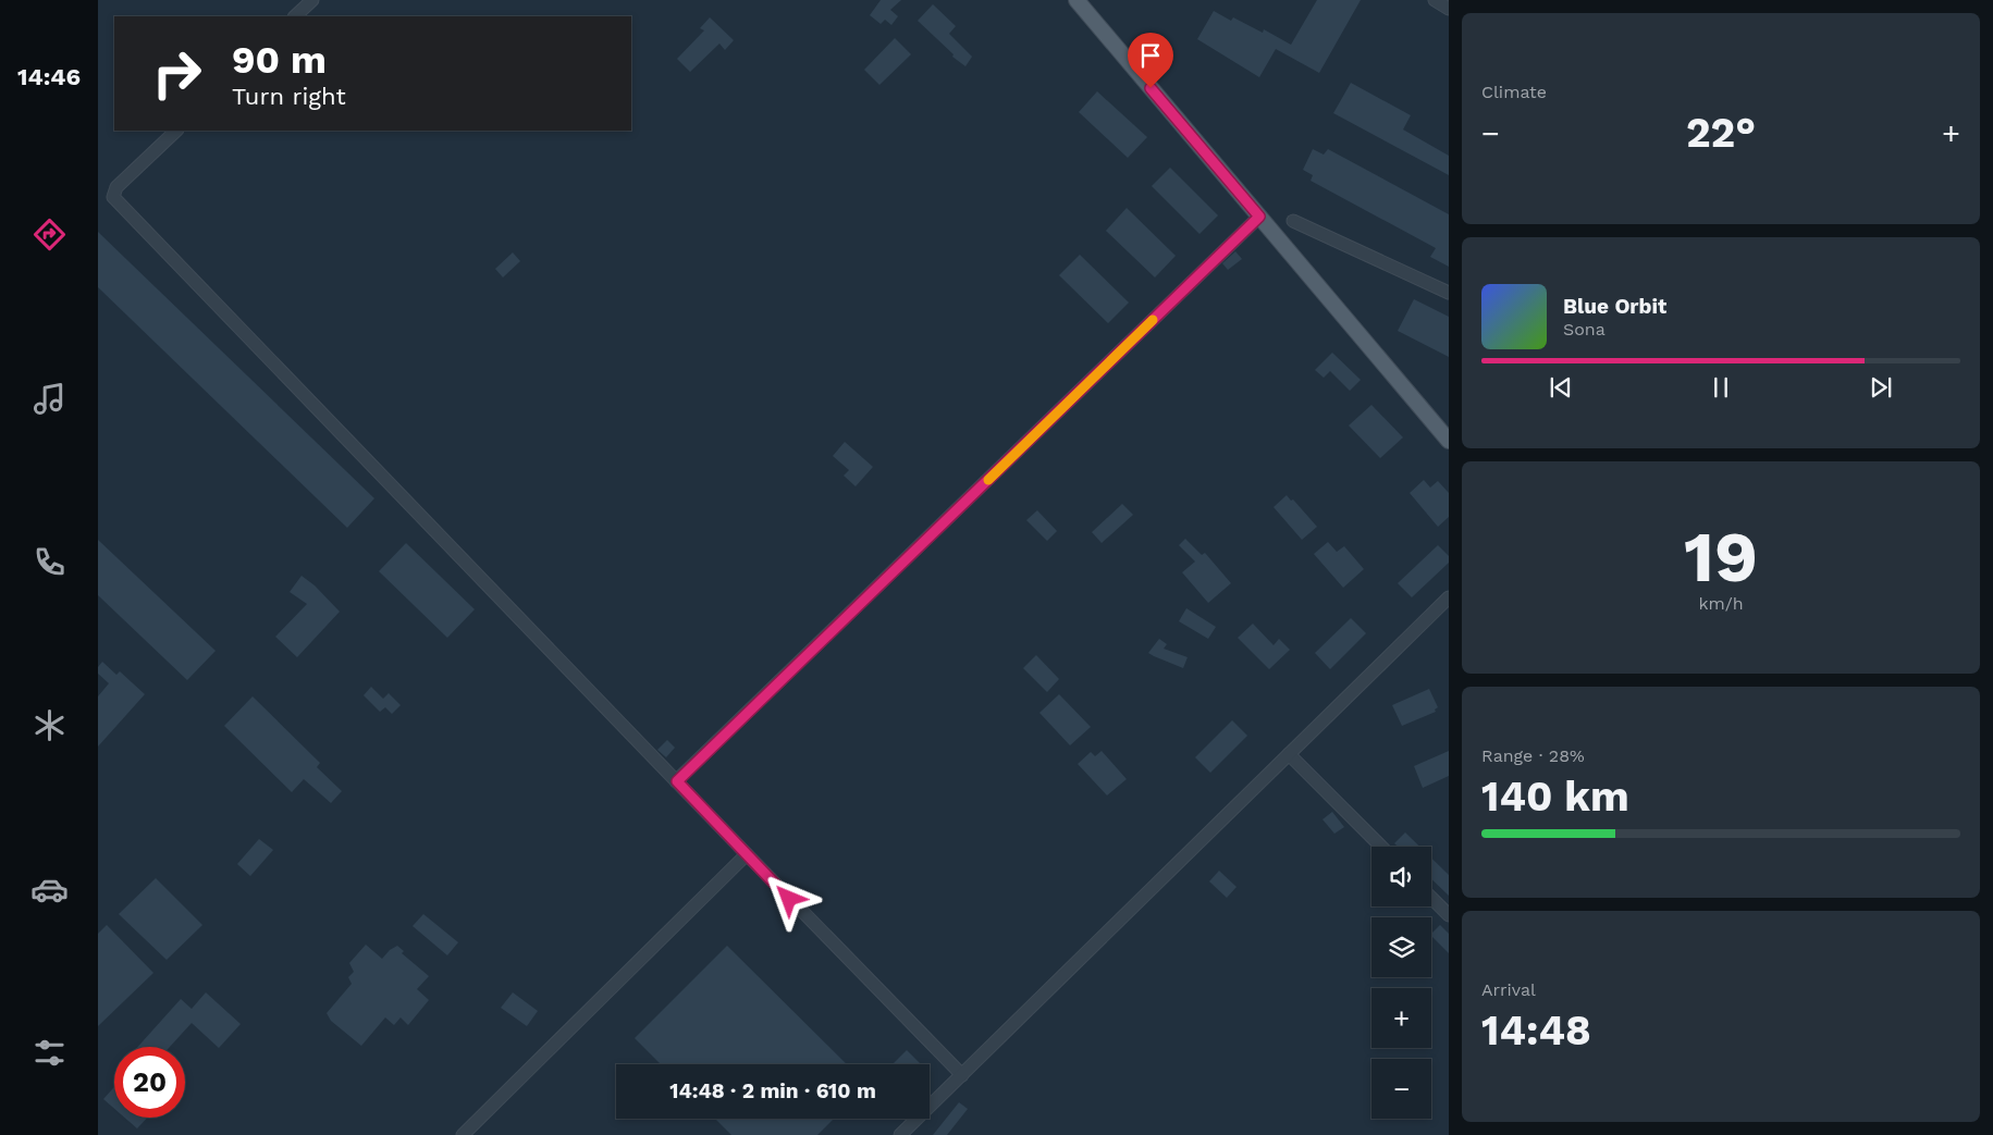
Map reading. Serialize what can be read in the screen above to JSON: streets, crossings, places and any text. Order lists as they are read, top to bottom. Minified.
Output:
{"page":{"tabs":"14:46","tile":["Climate",["19","km/h"],["Range · 28%","140 km"],["Arrival","14:48"]],"turn":["90 m","Turn right"],"heat":["−","22°","+"],"song":["Blue Orbit","Sona"],"map_buttons":["+","−"],"limit":"20","trip":"14:48 · 2 min · 610 m"}}
